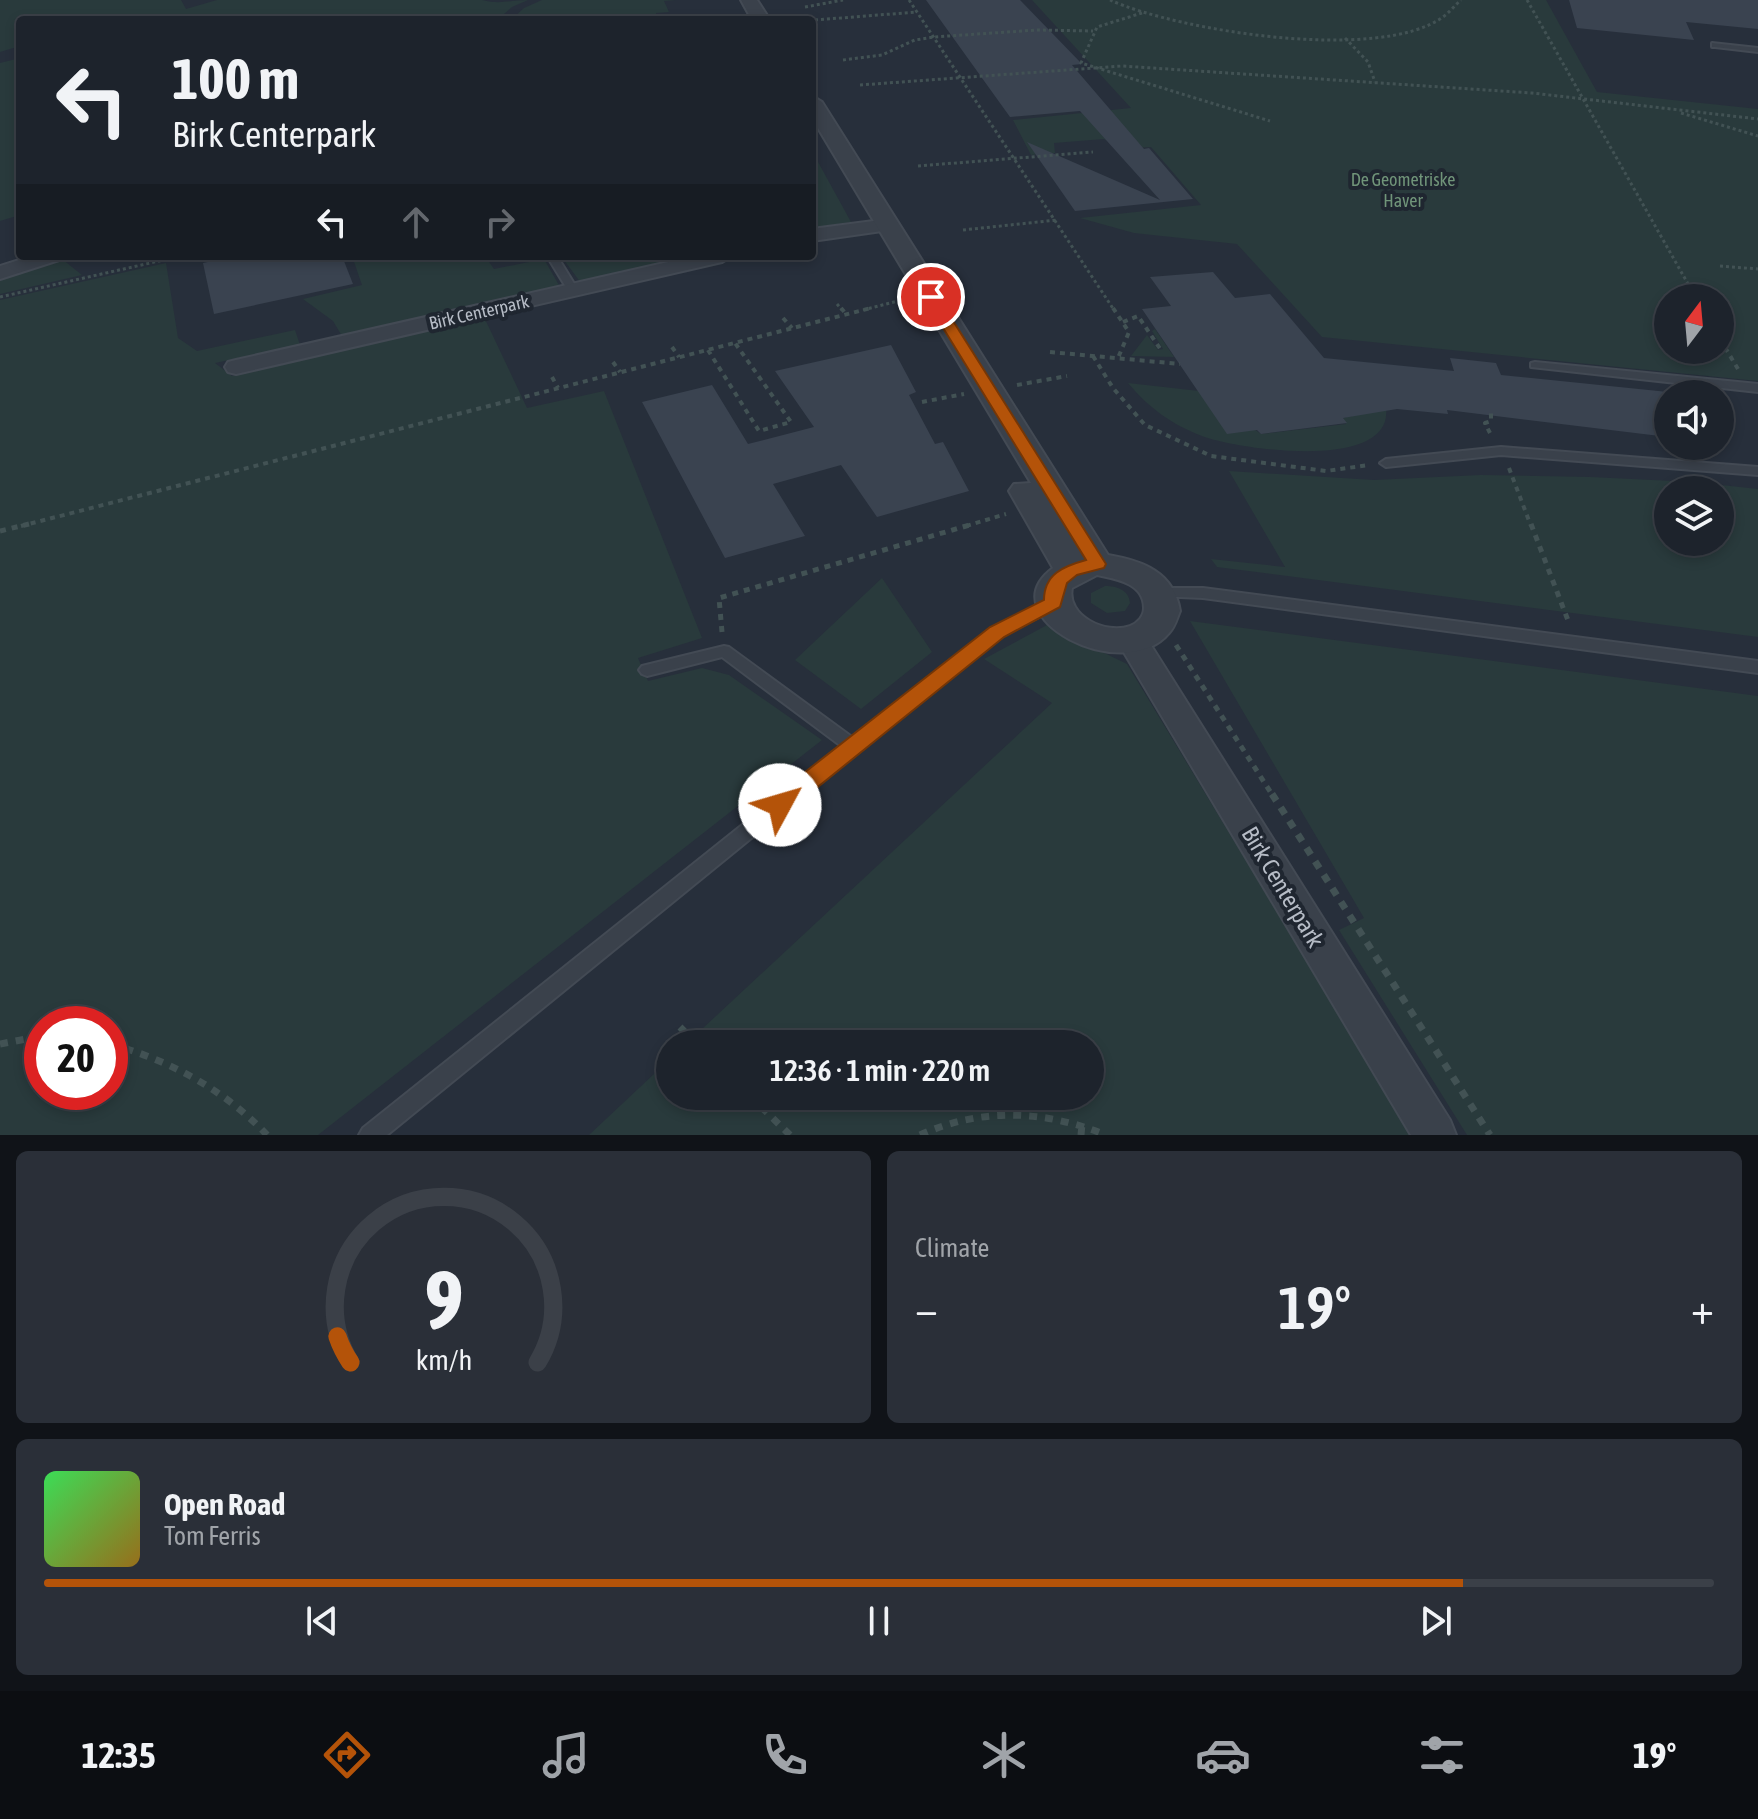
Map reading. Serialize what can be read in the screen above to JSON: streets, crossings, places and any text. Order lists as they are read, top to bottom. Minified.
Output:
{"streets":{"street":["Birk Centerpark"]},"parks":["De Geometriske Haver"],"north":"top","page":{"turn":["100 m","Birk Centerpark"],"limit":"20","trip":"12:36 · 1 min · 220 m","tile":"Climate","heat":["−","19°","+"],"song":["Open Road","Tom Ferris"],"tabs":["12:35","19°"],"gauge":["9","km/h"]}}
